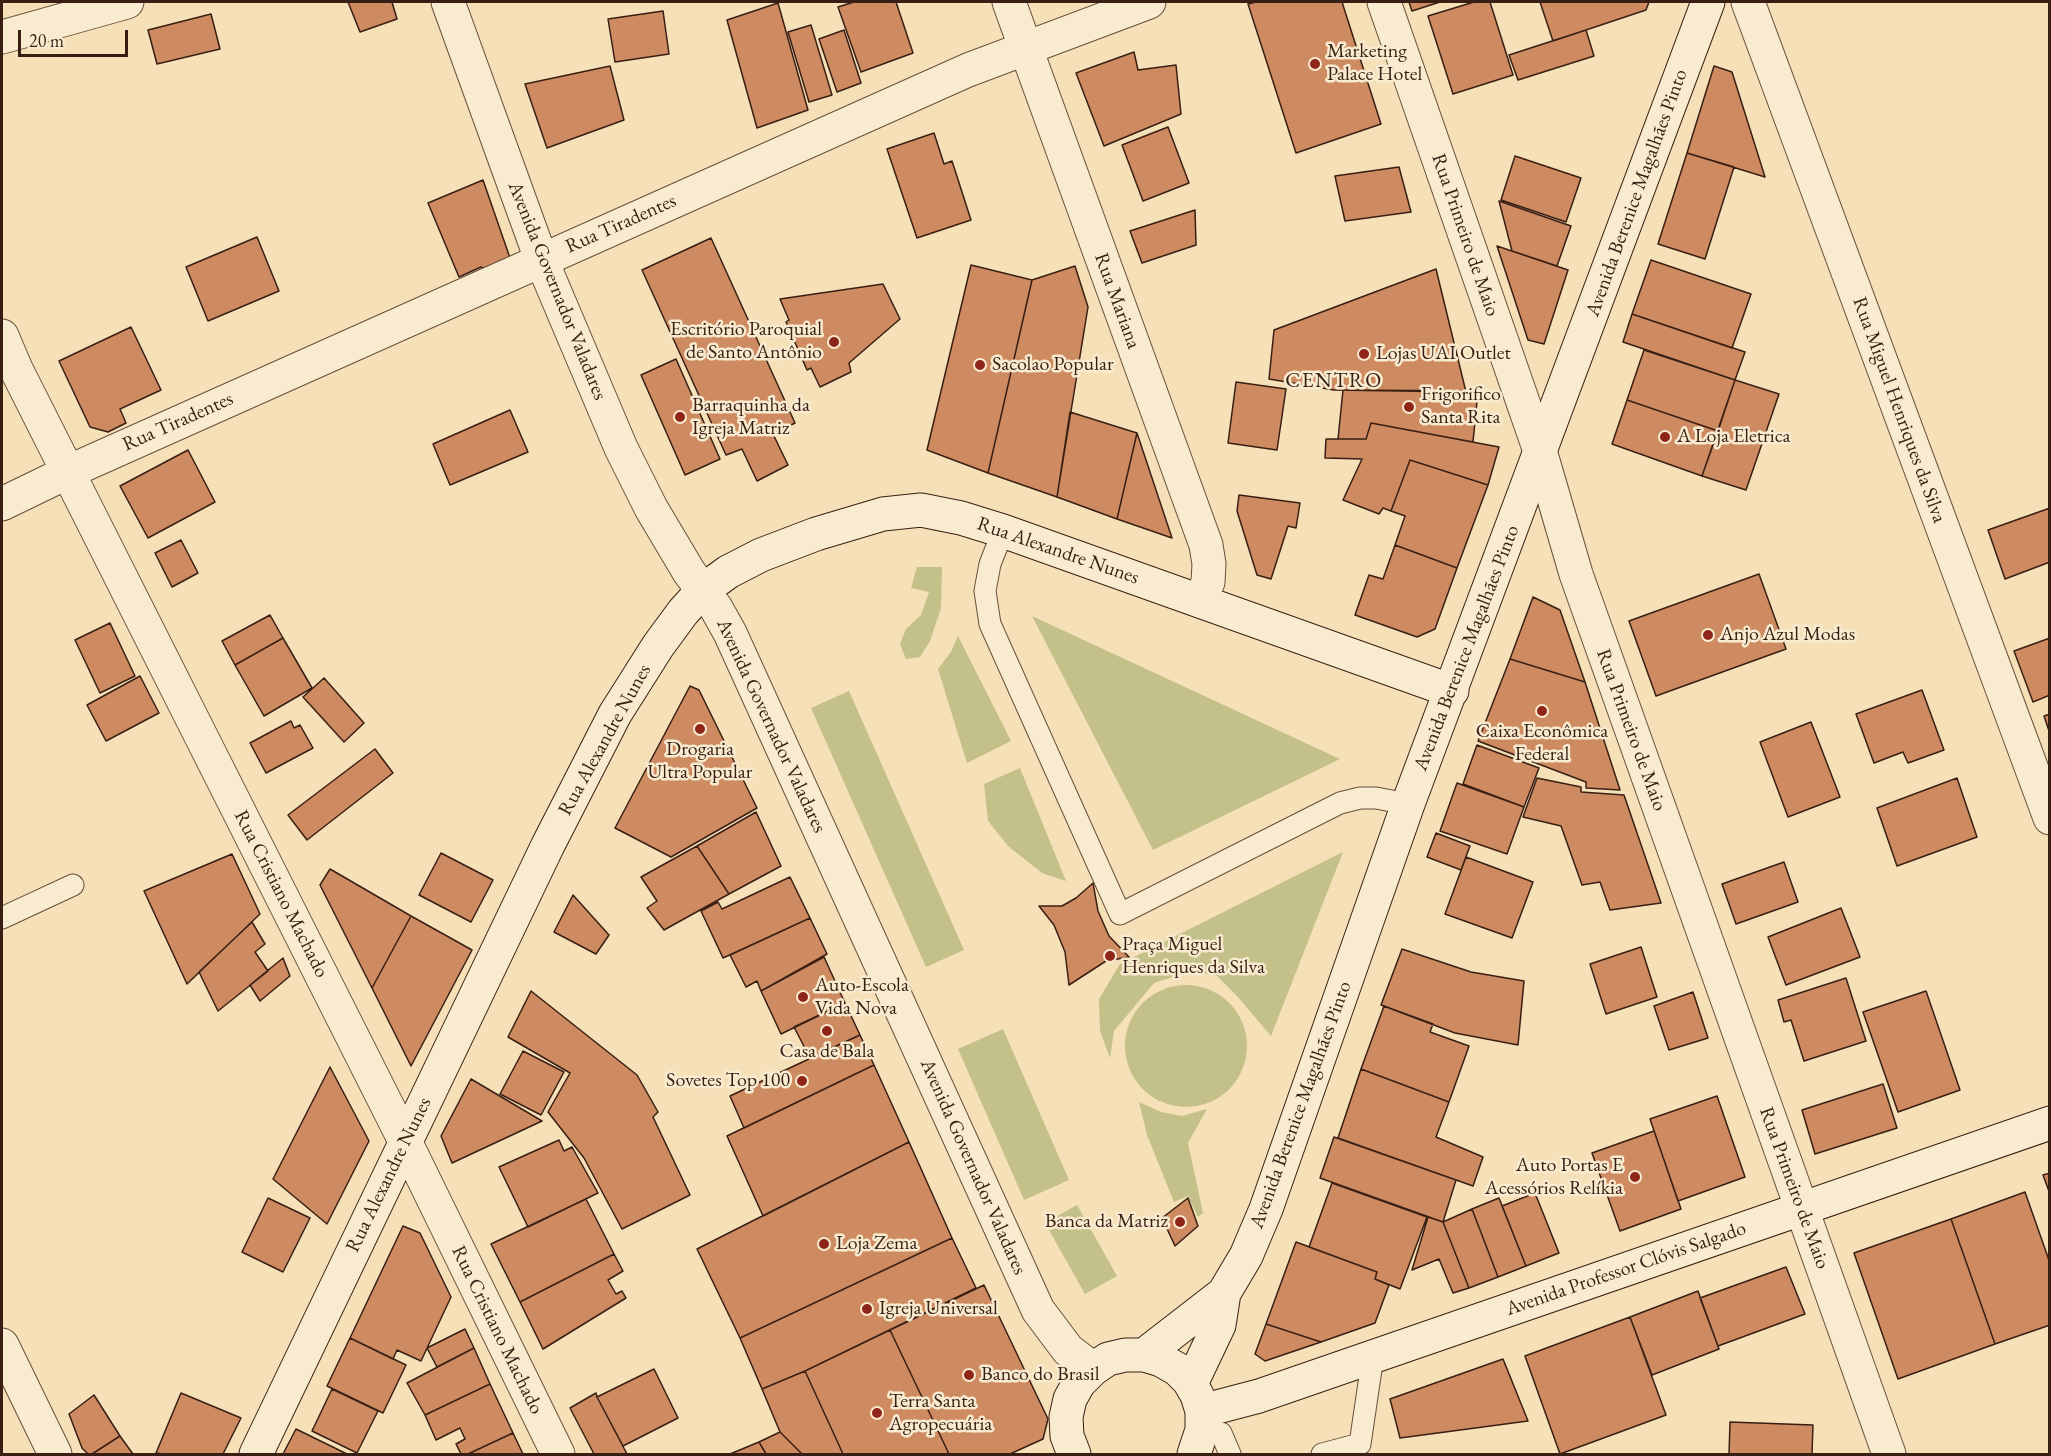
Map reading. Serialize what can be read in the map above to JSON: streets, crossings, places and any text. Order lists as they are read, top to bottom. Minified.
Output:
{"streets":{"street":["Avenida Berenice Magalhães Pinto","Rua Tiradentes","Rua Primeiro de Maio","Avenida Governador Valadares","Rua Mariana","Rua Miguel Henriques da Silva","Rua Alexandre Nunes","Rua Cristiano Machado","Avenida Professor Clóvis Salgado"]},"crossings":[["Avenida Berenice Magalhães Pinto","Rua Primeiro de Maio"],["Avenida Berenice Magalhães Pinto","Rua Alexandre Nunes"],["Avenida Berenice Magalhães Pinto","Avenida Professor Clóvis Salgado"],["Rua Tiradentes","Avenida Governador Valadares"],["Rua Tiradentes","Rua Mariana"],["Rua Tiradentes","Rua Cristiano Machado"],["Rua Primeiro de Maio","Avenida Professor Clóvis Salgado"],["Avenida Governador Valadares","Rua Alexandre Nunes"],["Rua Mariana","Rua Alexandre Nunes"],["Rua Alexandre Nunes","Rua Cristiano Machado"]],"districts":["CENTRO"],"places":["Marketing Palace Hotel","Escritório Paroquial de Santo Antônio","Lojas UAI Outlet","Sacolao Popular","Frigorifico Santa Rita","Barraquinha da Igreja Matriz","A Loja Eletrica","Anjo Azul Modas","Caixa Econômica Federal","Drogaria Ultra Popular","Praça Miguel Henriques da Silva","Auto-Escola Vida Nova","Casa de Bala","Sovetes Top 100","Auto Portas E Acessórios Relíkia","Banca da Matriz","Loja Zema","Igreja Universal","Banco do Brasil","Terra Santa Agropecuária"],"scale_bar":"20 m"}
